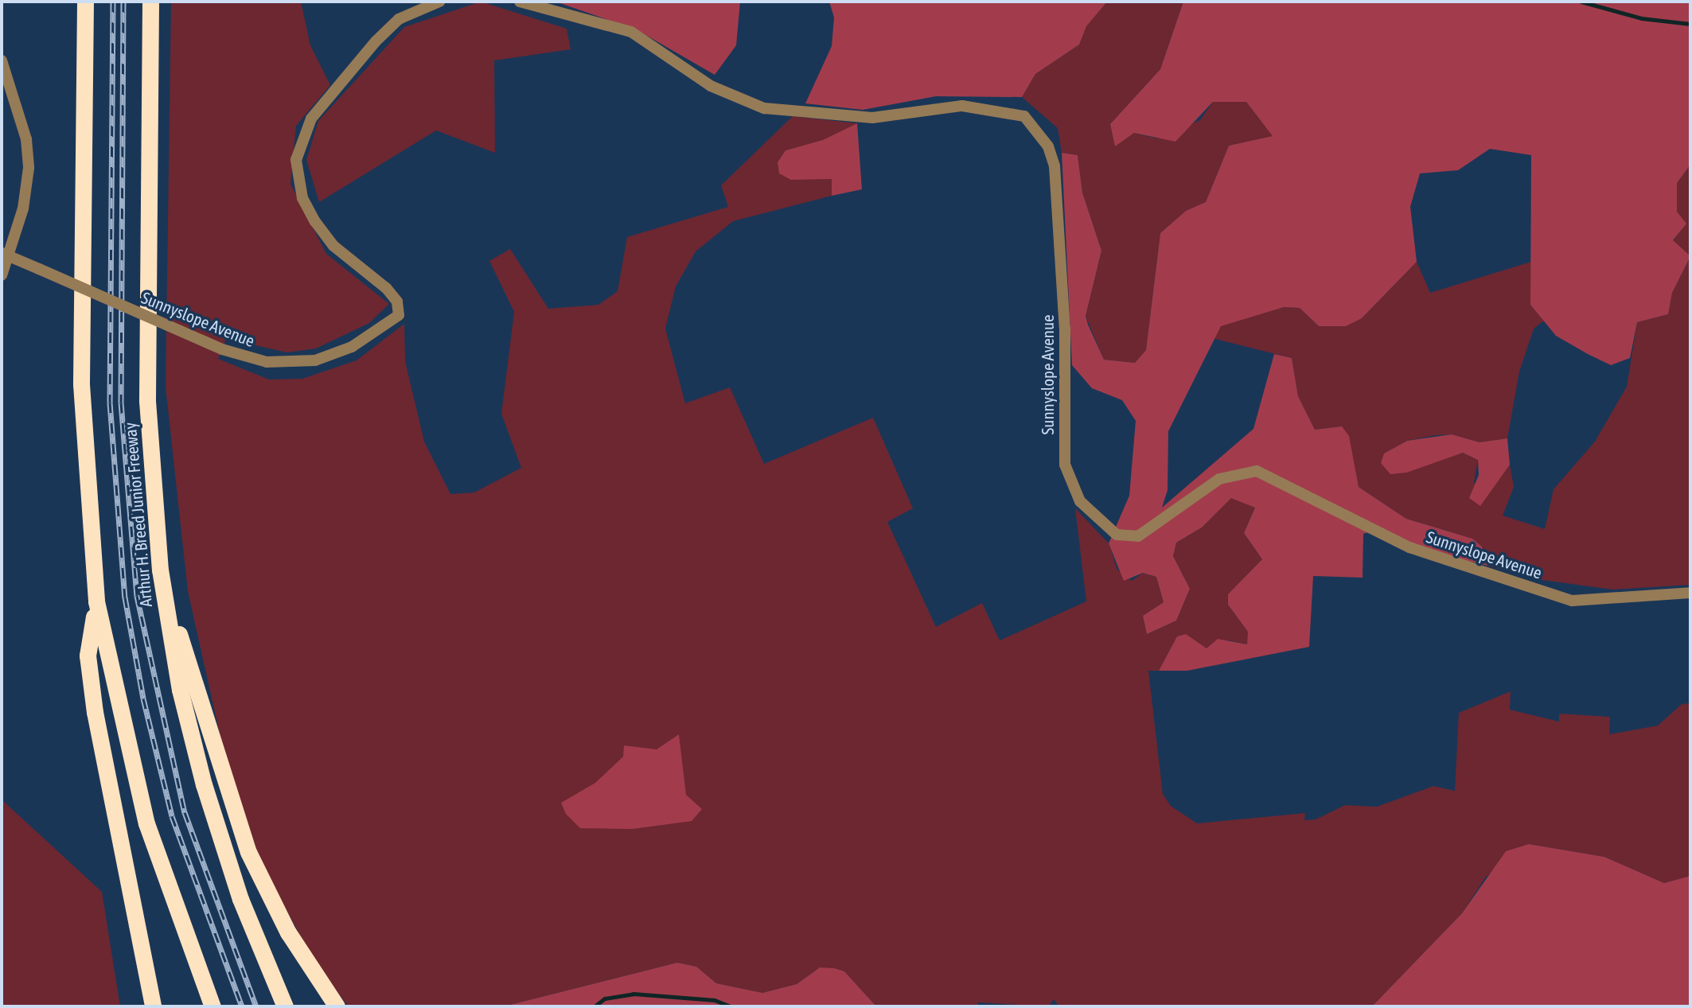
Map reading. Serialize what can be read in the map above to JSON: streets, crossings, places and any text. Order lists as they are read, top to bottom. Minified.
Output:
{"streets":{"highway":["Arthur H. Breed Junior Freeway"],"street":["Sunnyslope Avenue"]}}
